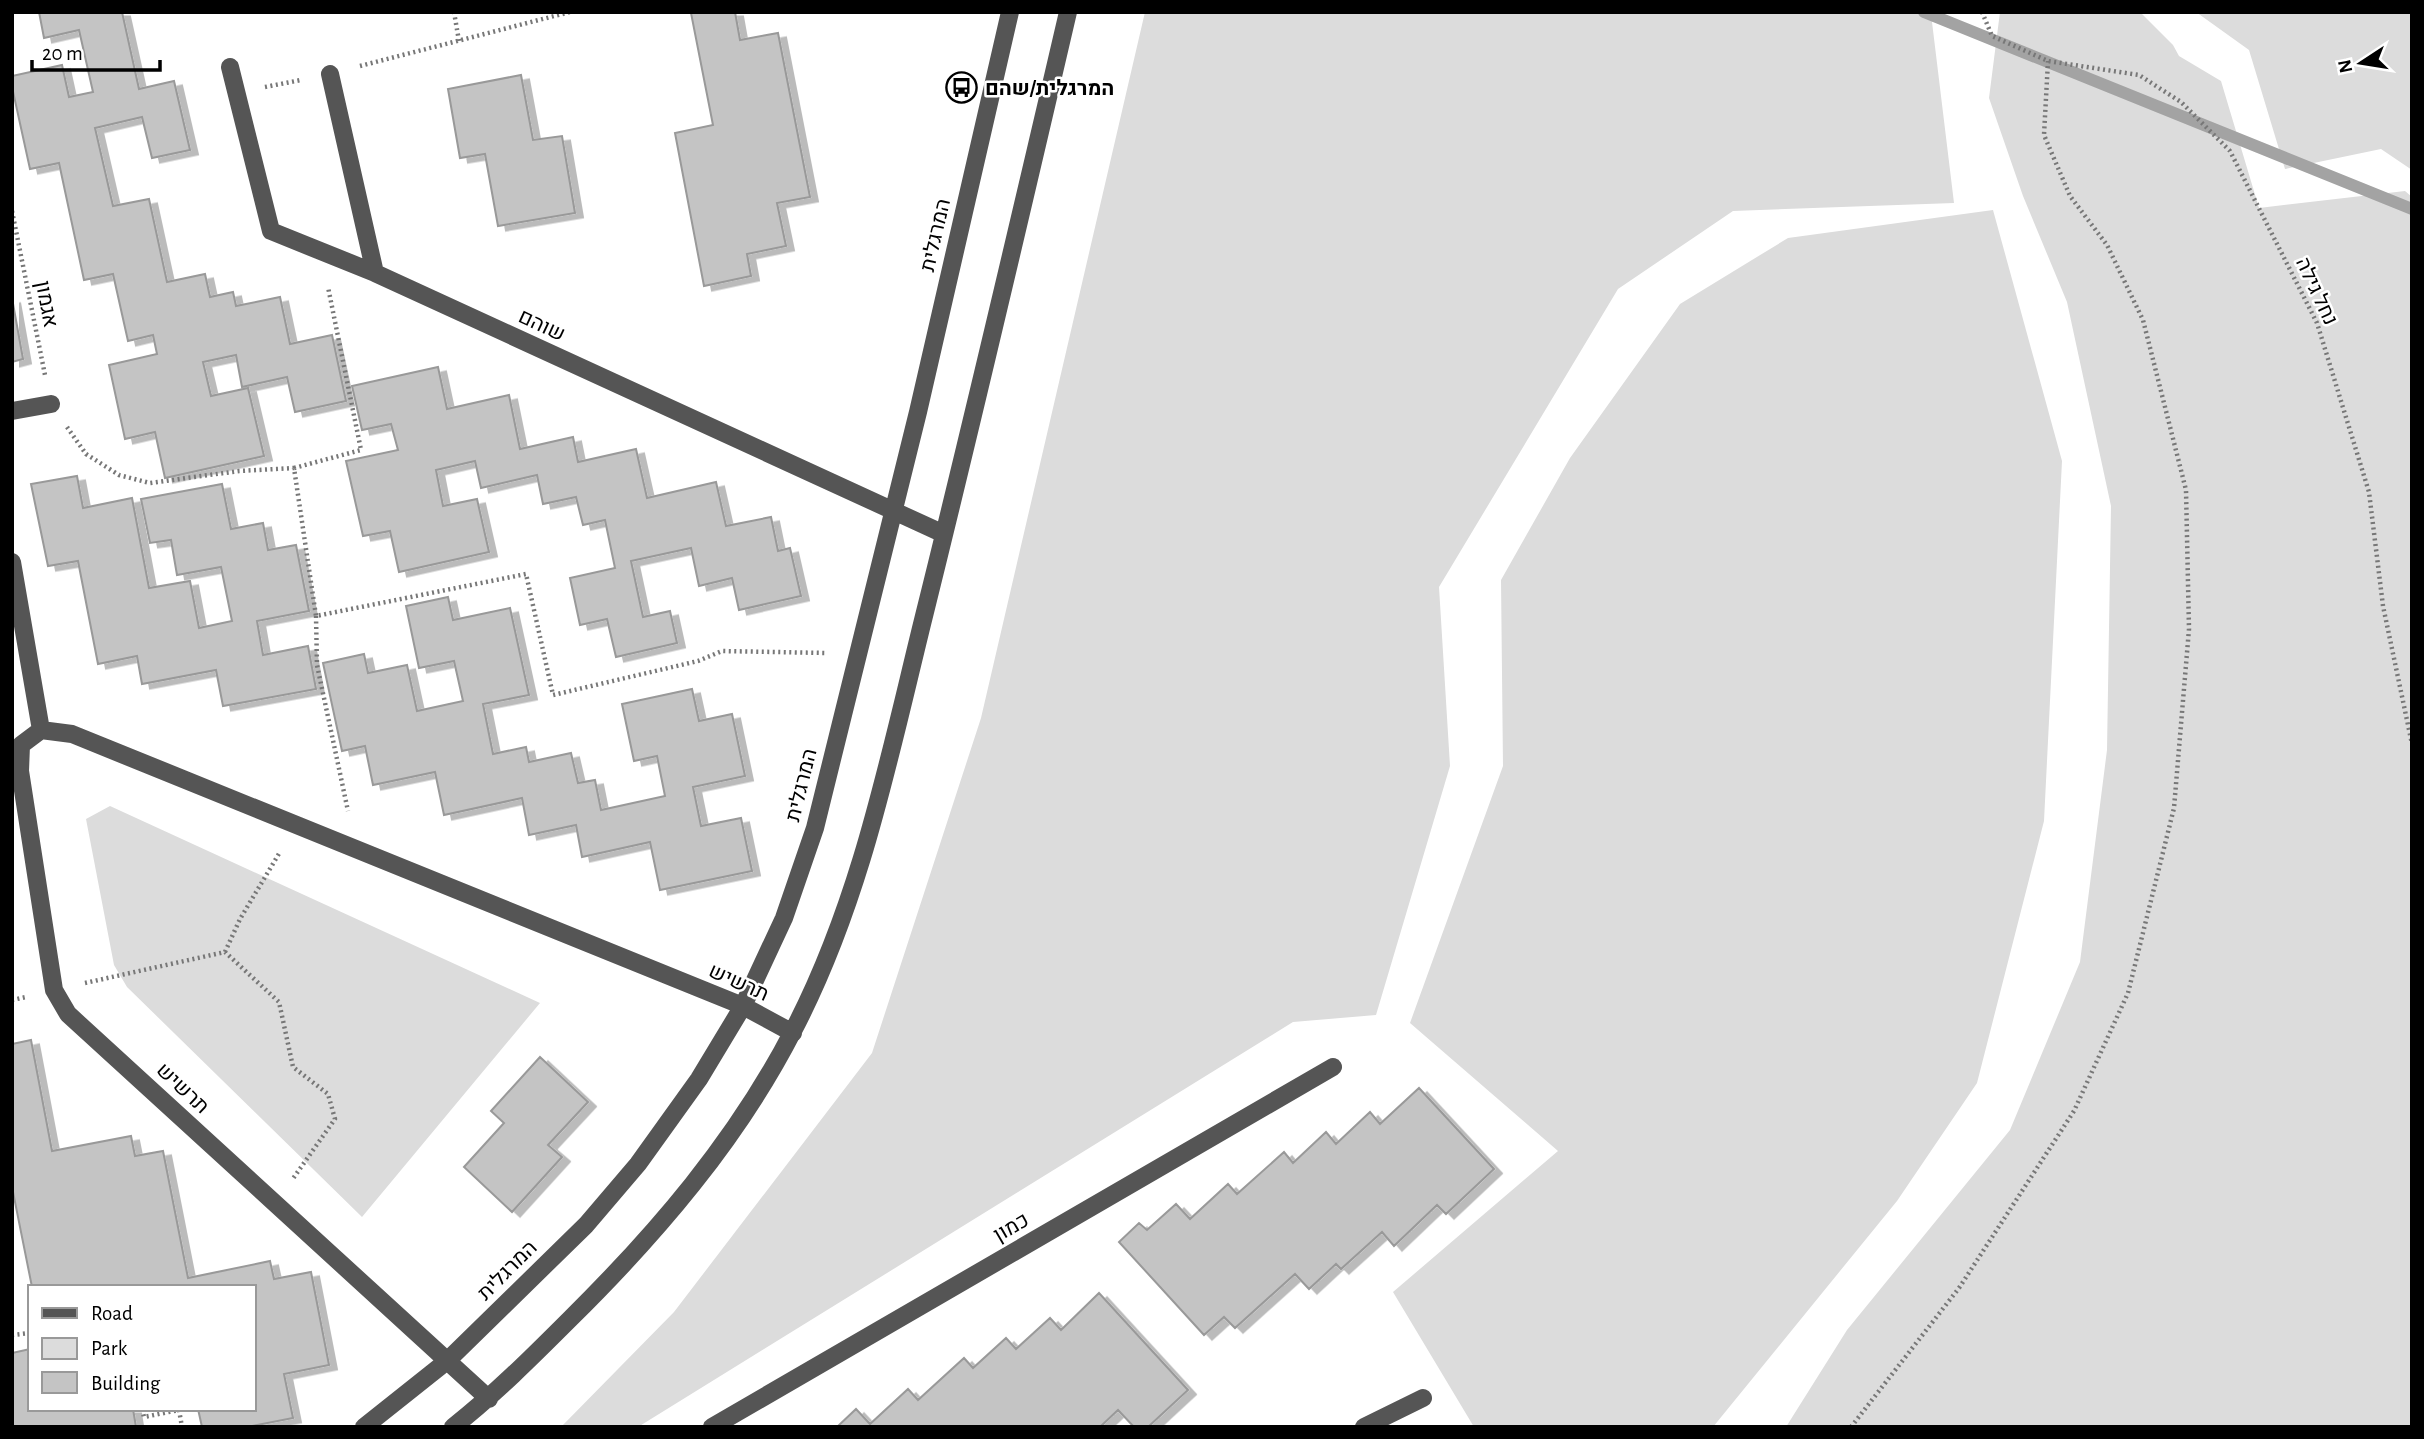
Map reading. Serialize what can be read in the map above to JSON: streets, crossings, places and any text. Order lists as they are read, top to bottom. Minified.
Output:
{"streets":{"street":["המרגלית","שוהם","תרשיש","כמון"],"path":["נחל גילה","אגמון"]},"crossings":[["המרגלית","שוהם"],["המרגלית","תרשיש"]],"places":{"bus stop":["המרגלית/שהם"]},"legend":["Road","Park","Building"],"scale_bar":"20 m","north":"left"}
